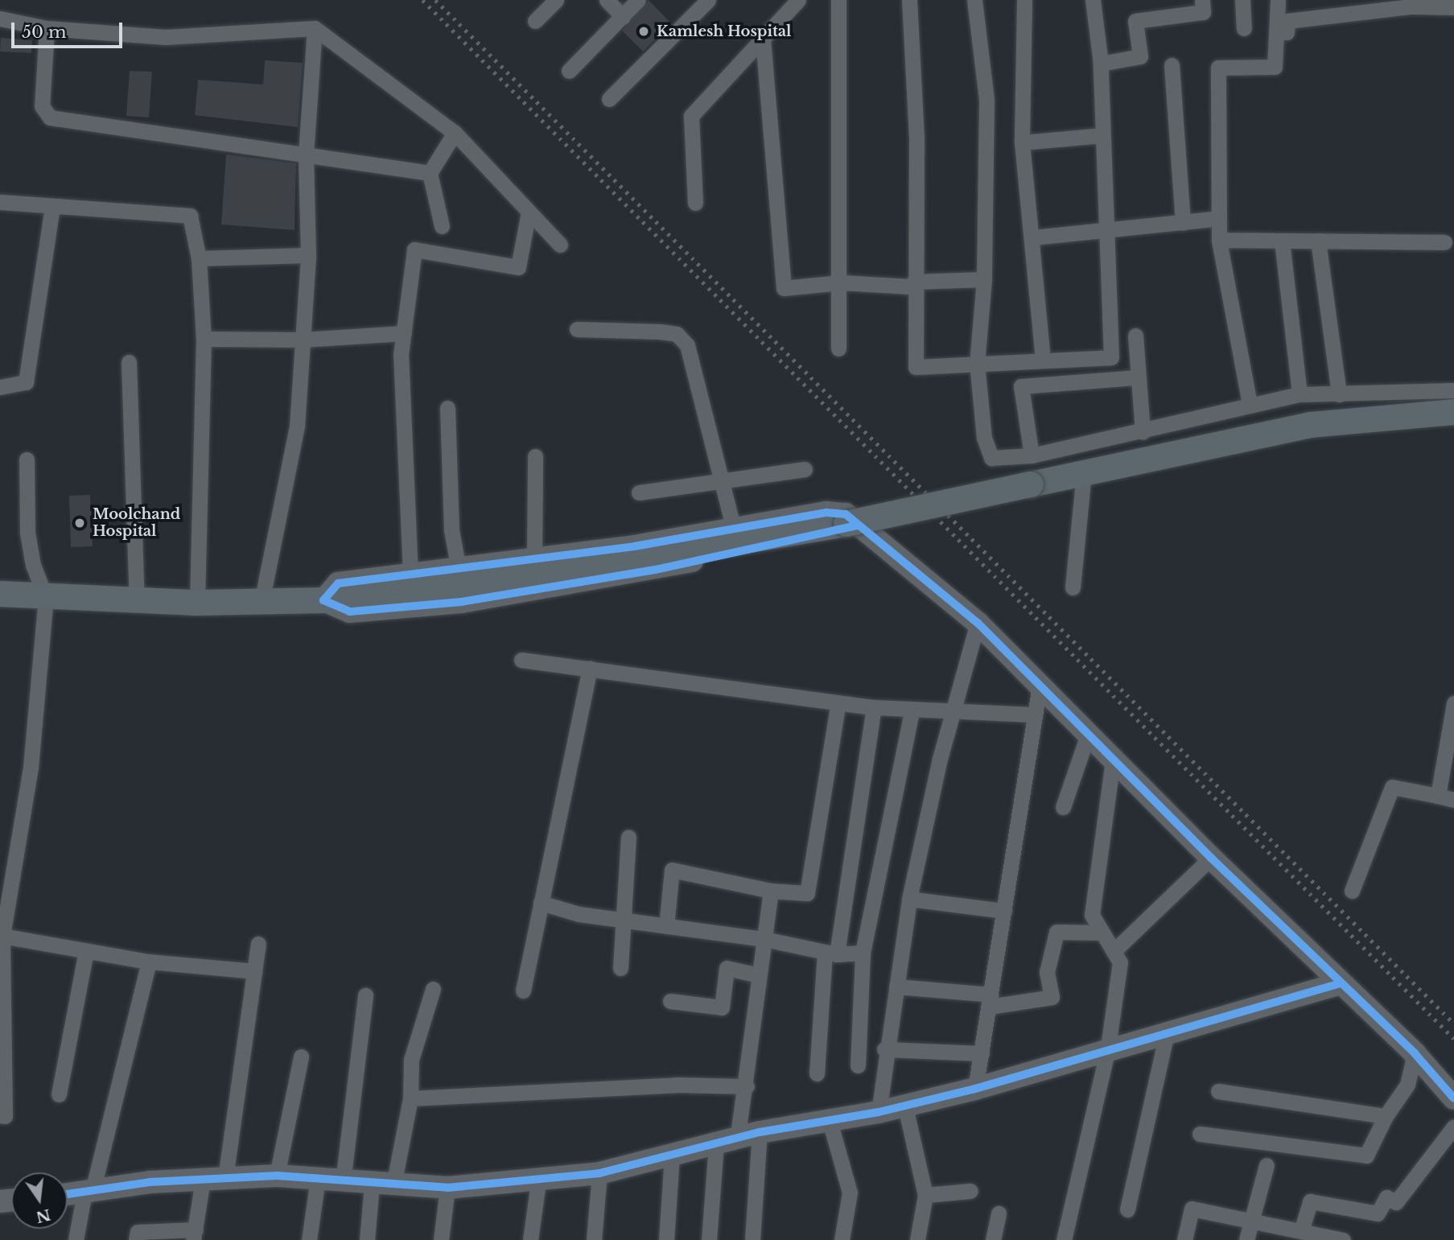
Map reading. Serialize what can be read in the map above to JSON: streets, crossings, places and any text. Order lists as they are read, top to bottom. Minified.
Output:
{"places":["Kamlesh Hospital","Moolchand Hospital"],"scale_bar":"50 m","north":"bottom"}
